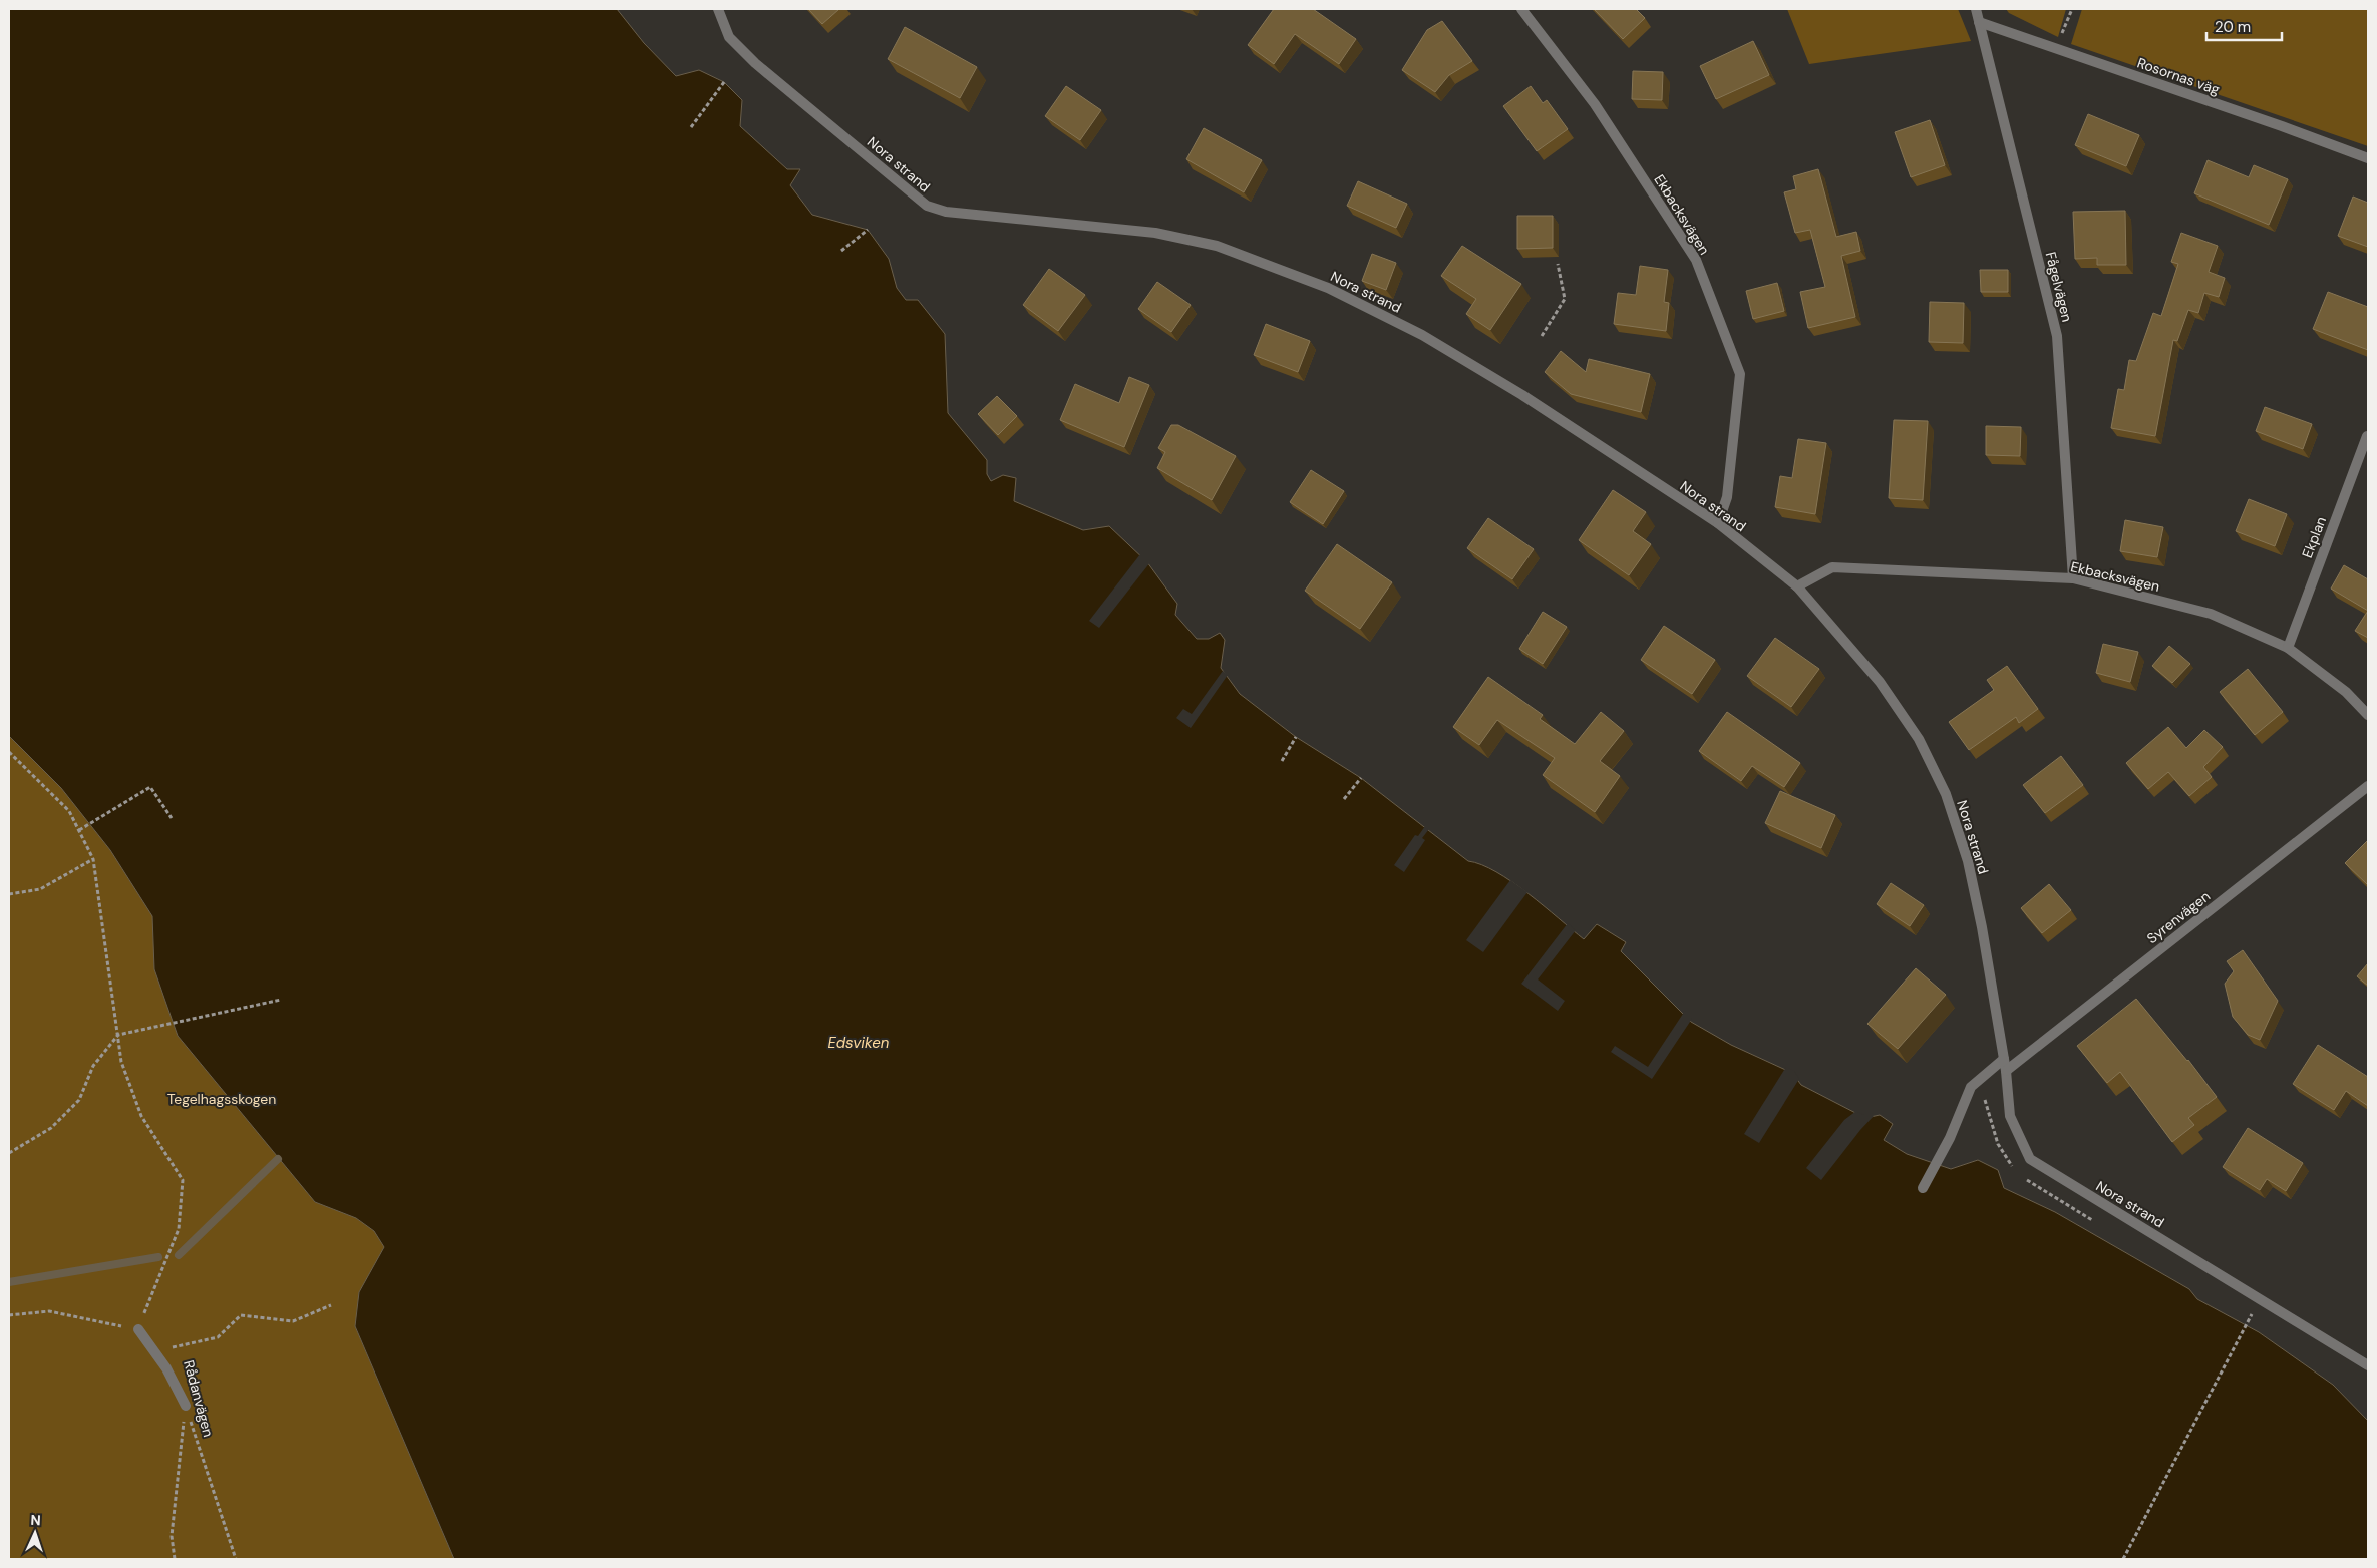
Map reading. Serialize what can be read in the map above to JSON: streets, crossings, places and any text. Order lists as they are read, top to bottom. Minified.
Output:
{"streets":{"street":["Rosornas väg","Nora strand","Ekbacksvägen","Fågelvägen","Ekplan","Syrenvägen"],"path":["Rådanvägen"]},"crossings":[["Rosornas väg","Fågelvägen"],["Nora strand","Ekbacksvägen"],["Nora strand","Syrenvägen"],["Ekbacksvägen","Fågelvägen"],["Ekbacksvägen","Ekplan"]],"water":["Edsviken"],"parks":["Tegelhagsskogen"],"scale_bar":"20 m","north":"top"}
